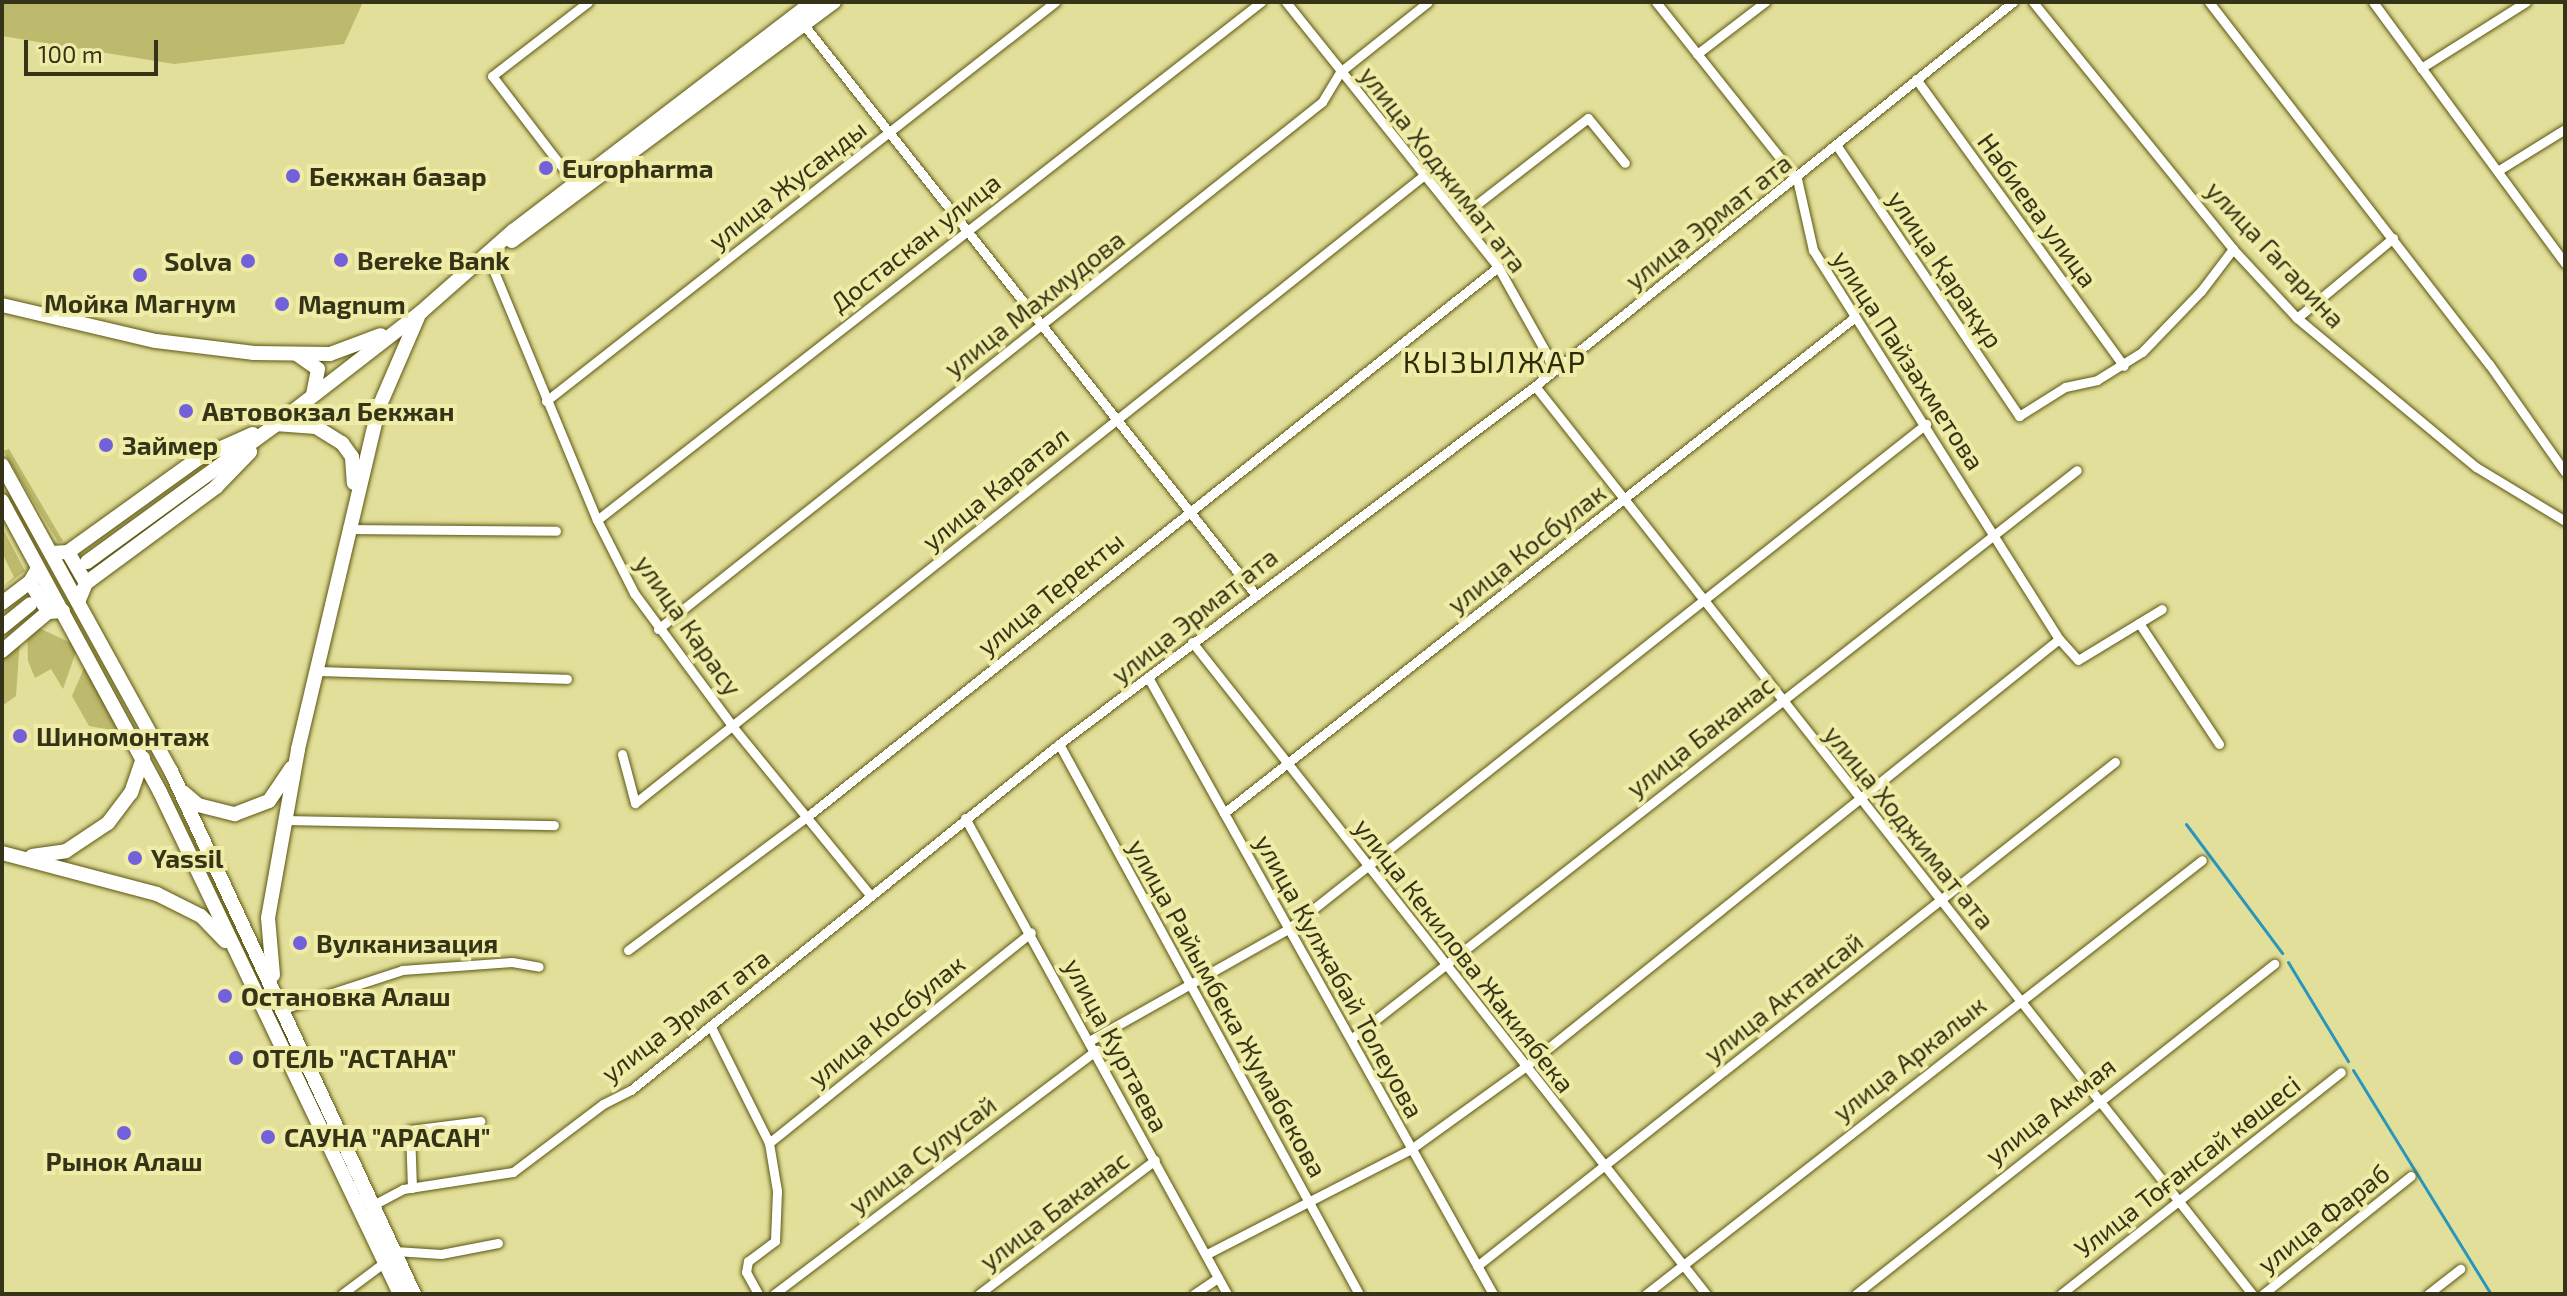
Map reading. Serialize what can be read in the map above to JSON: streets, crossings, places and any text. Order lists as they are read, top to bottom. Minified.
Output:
{"streets":{"street":["улица Ходжимат ата","улица Жусанды","Набиева улица","улица Эрмат ата","Достаскан улица","улица Гагарина","улица Қарақұр","улица Махмудова","улица Пайзахметова","улица Каратал","улица Косбулак","улица Теректы","улица Карасу","улица Баканас","улица Кекилова Жакиябека","улица Кулжабай Толеуова","улица Актансай","улица Райымбека Жумабекова","улица Куртаева","улица Аркалык","улица Акмая","улица Сулусай","Улица Тоғансай көшесі","улица Фараб"]},"crossings":[["улица Ходжимат ата","улица Эрмат ата"],["улица Ходжимат ата","улица Махмудова"],["улица Ходжимат ата","улица Каратал"],["улица Ходжимат ата","улица Косбулак"],["улица Ходжимат ата","улица Теректы"],["улица Ходжимат ата","улица Баканас"],["улица Ходжимат ата","улица Актансай"],["улица Ходжимат ата","улица Аркалык"],["улица Ходжимат ата","улица Акмая"],["улица Ходжимат ата","Улица Тоғансай көшесі"],["улица Жусанды","улица Карасу"],["Набиева улица","улица Эрмат ата"],["Набиева улица","улица Қарақұр"],["улица Эрмат ата","улица Қарақұр"],["улица Эрмат ата","улица Пайзахметова"],["улица Эрмат ата","улица Карасу"],["улица Эрмат ата","улица Кекилова Жакиябека"],["улица Эрмат ата","улица Кулжабай Толеуова"],["улица Эрмат ата","улица Райымбека Жумабекова"],["улица Эрмат ата","улица Куртаева"],["Достаскан улица","улица Карасу"],["улица Махмудова","улица Карасу"],["улица Пайзахметова","улица Косбулак"],["улица Пайзахметова","улица Баканас"],["улица Каратал","улица Карасу"],["улица Косбулак","улица Кекилова Жакиябека"],["улица Косбулак","улица Кулжабай Толеуова"],["улица Косбулак","улица Куртаева"],["улица Теректы","улица Карасу"],["улица Баканас","улица Кекилова Жакиябека"],["улица Баканас","улица Кулжабай Толеуова"],["улица Баканас","улица Куртаева"],["улица Кекилова Жакиябека","улица Актансай"],["улица Кекилова Жакиябека","улица Аркалык"],["улица Кулжабай Толеуова","улица Актансай"],["улица Куртаева","улица Сулусай"]],"districts":["КЫЗЫЛЖАР"],"places":["Europharma","Бекжан базар","Bereke Bank","Solva","Мойка Магнум","Magnum","Автовокзал Бекжан","Займер","Шиномонтаж","Yassil","Вулканизация","Остановка Алаш","ОТЕЛЬ \"АСТАНА\"","Рынок Алаш","САУНА \"АРАСАН\""],"scale_bar":"100 m"}
